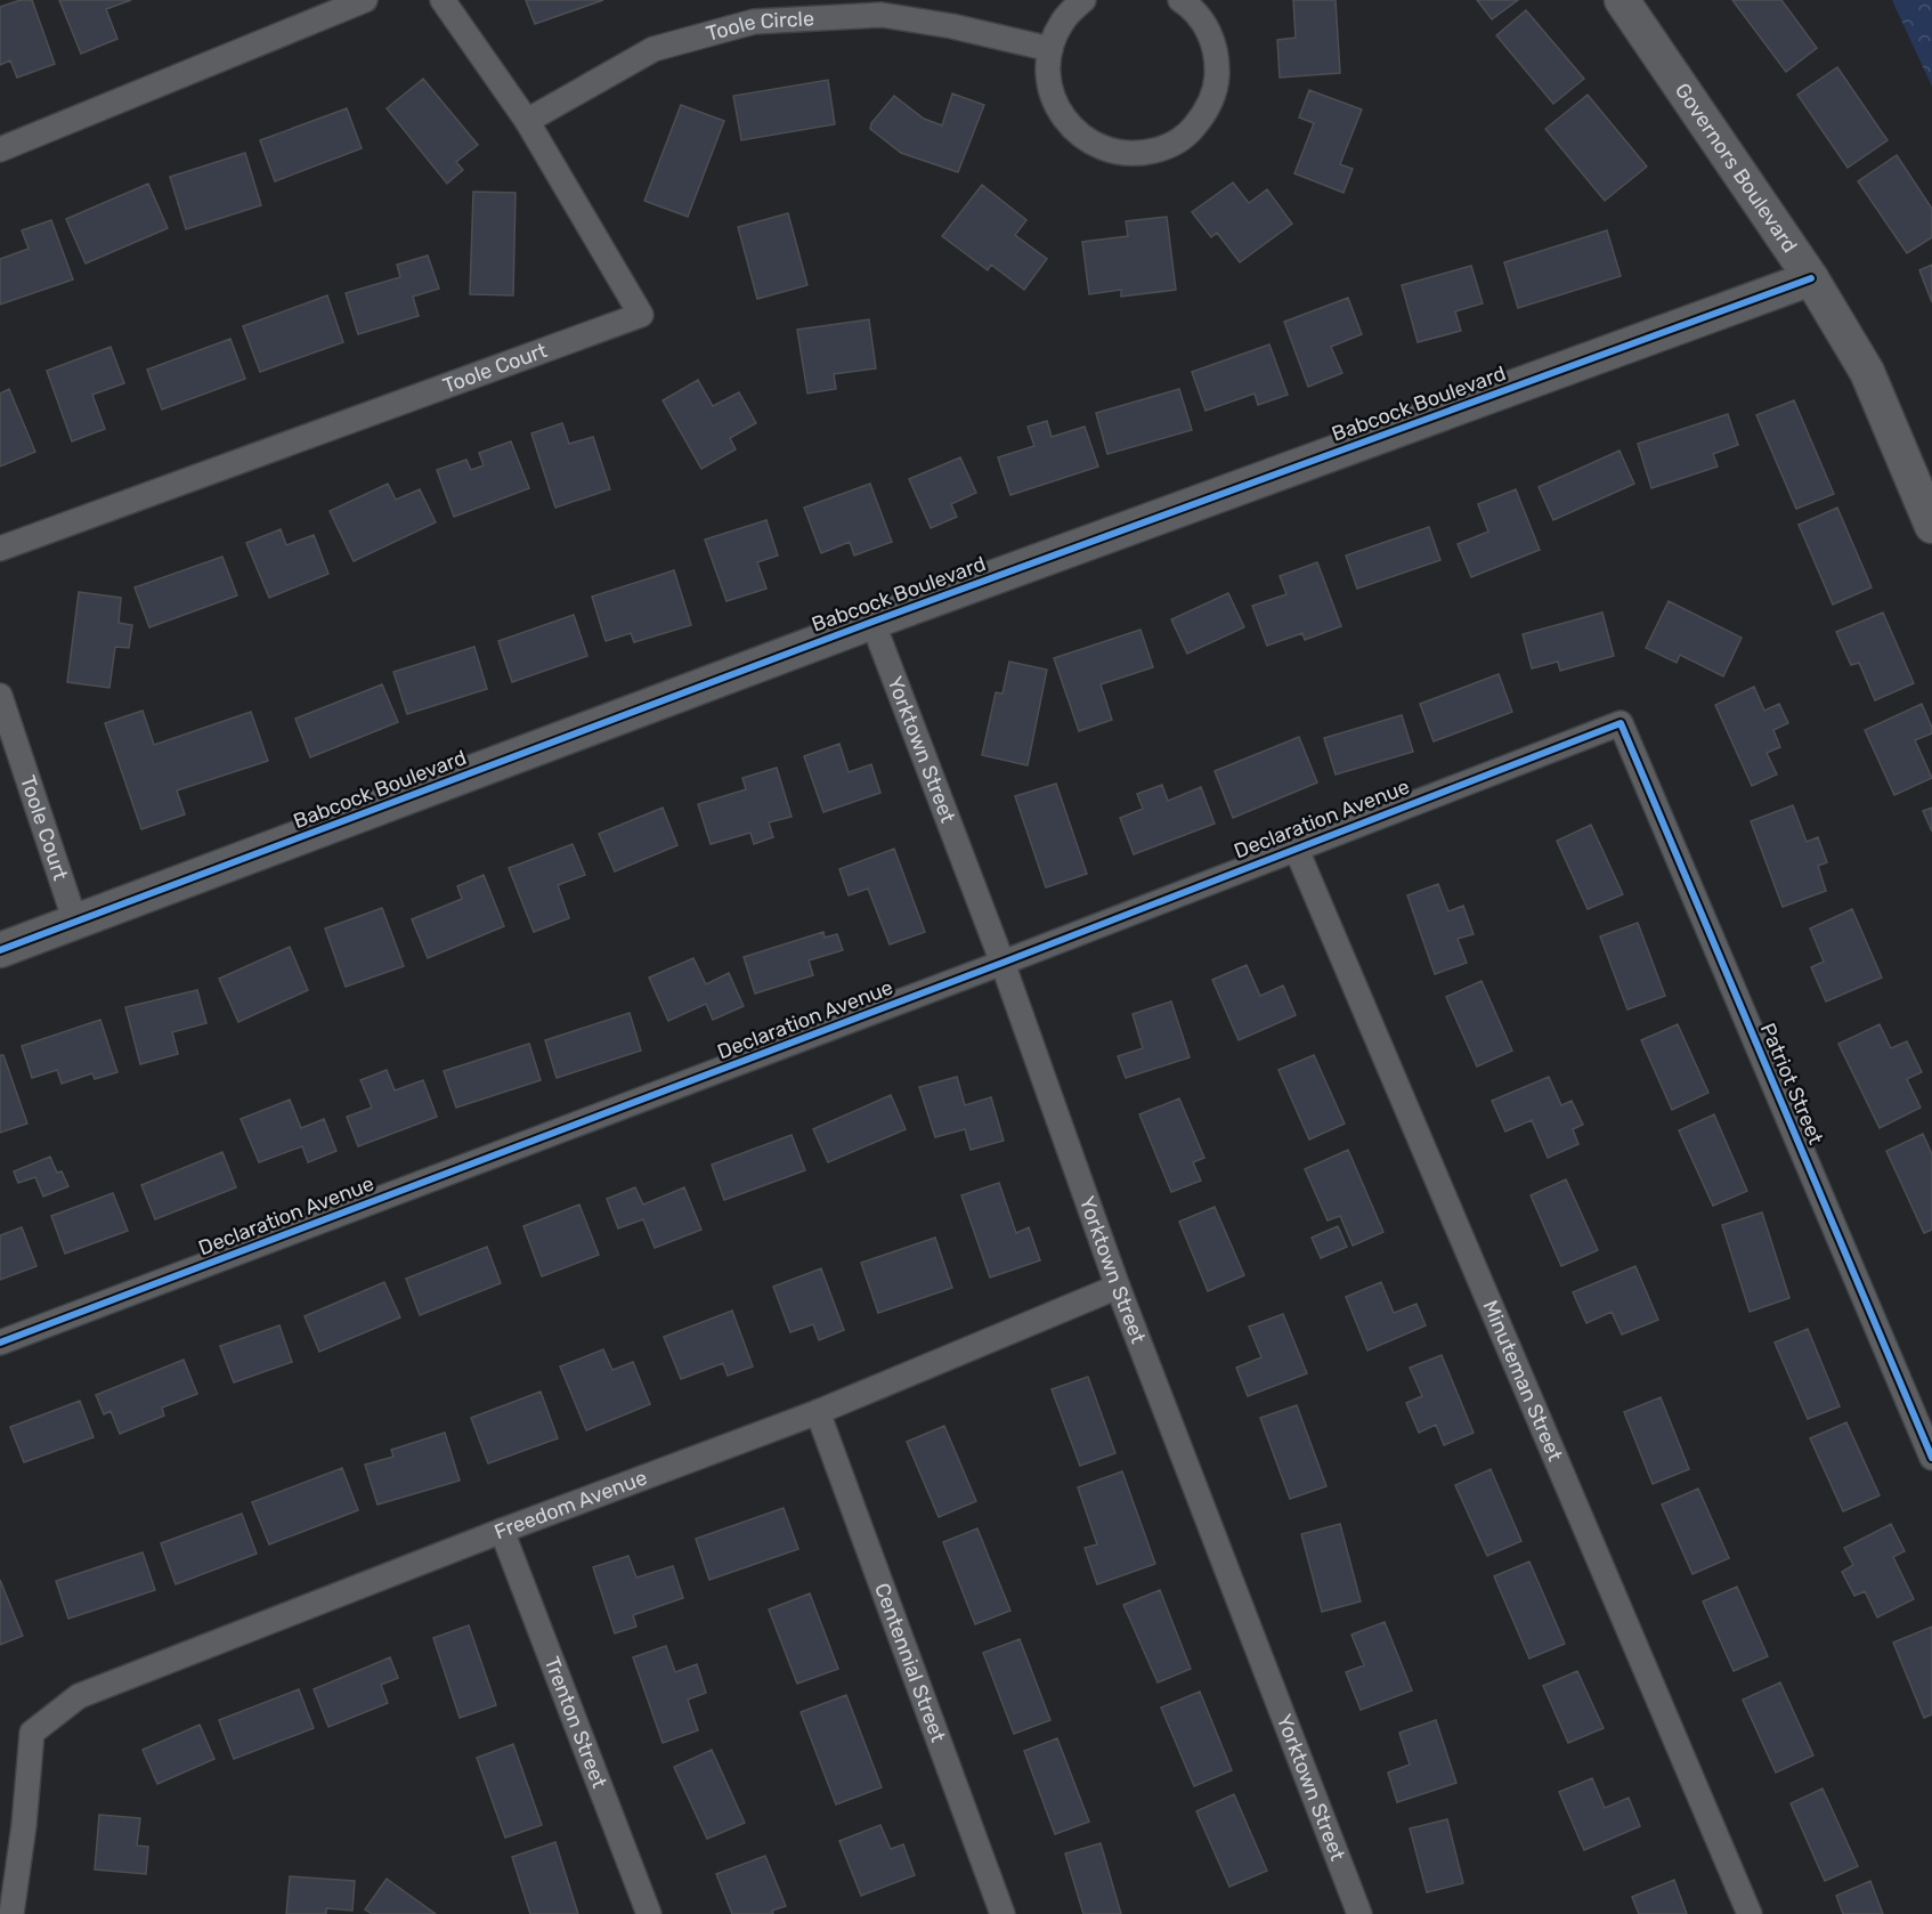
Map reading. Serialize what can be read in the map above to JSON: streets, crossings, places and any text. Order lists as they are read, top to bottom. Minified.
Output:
{"streets":{"street":["Toole Circle","Governors Boulevard","Toole Court","Babcock Boulevard","Yorktown Street","Declaration Avenue","Patriot Street","Minuteman Street","Freedom Avenue","Centennial Street","Trenton Street"]},"crossings":[["Toole Circle","Toole Court"],["Governors Boulevard","Babcock Boulevard"],["Toole Court","Babcock Boulevard"],["Babcock Boulevard","Yorktown Street"],["Yorktown Street","Declaration Avenue"],["Yorktown Street","Freedom Avenue"],["Declaration Avenue","Patriot Street"],["Declaration Avenue","Minuteman Street"],["Freedom Avenue","Centennial Street"],["Freedom Avenue","Trenton Street"]]}
